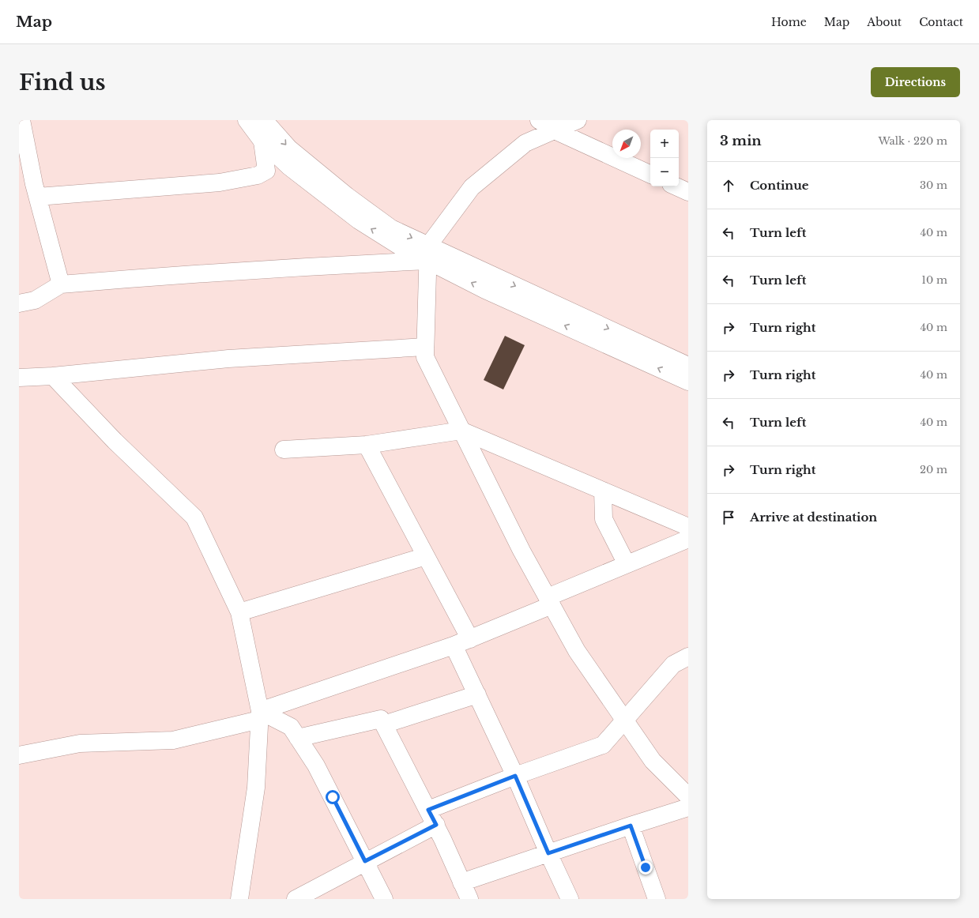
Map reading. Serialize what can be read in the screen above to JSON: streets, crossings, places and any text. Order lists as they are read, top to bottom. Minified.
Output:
{"north":"bottom left","page":{"header":"Map","nav":["Home","Map","About","Contact"],"buttons":"Directions","title":"Find us","heading":["3 min","Walk · 220 m"],"map_buttons":["+","−"],"list":[["Continue","30 m"],["Turn left","40 m"],["Turn left","10 m"],["Turn right","40 m"],["Turn right","40 m"],["Turn left","40 m"],["Turn right","20 m"],"Arrive at destination"]}}
